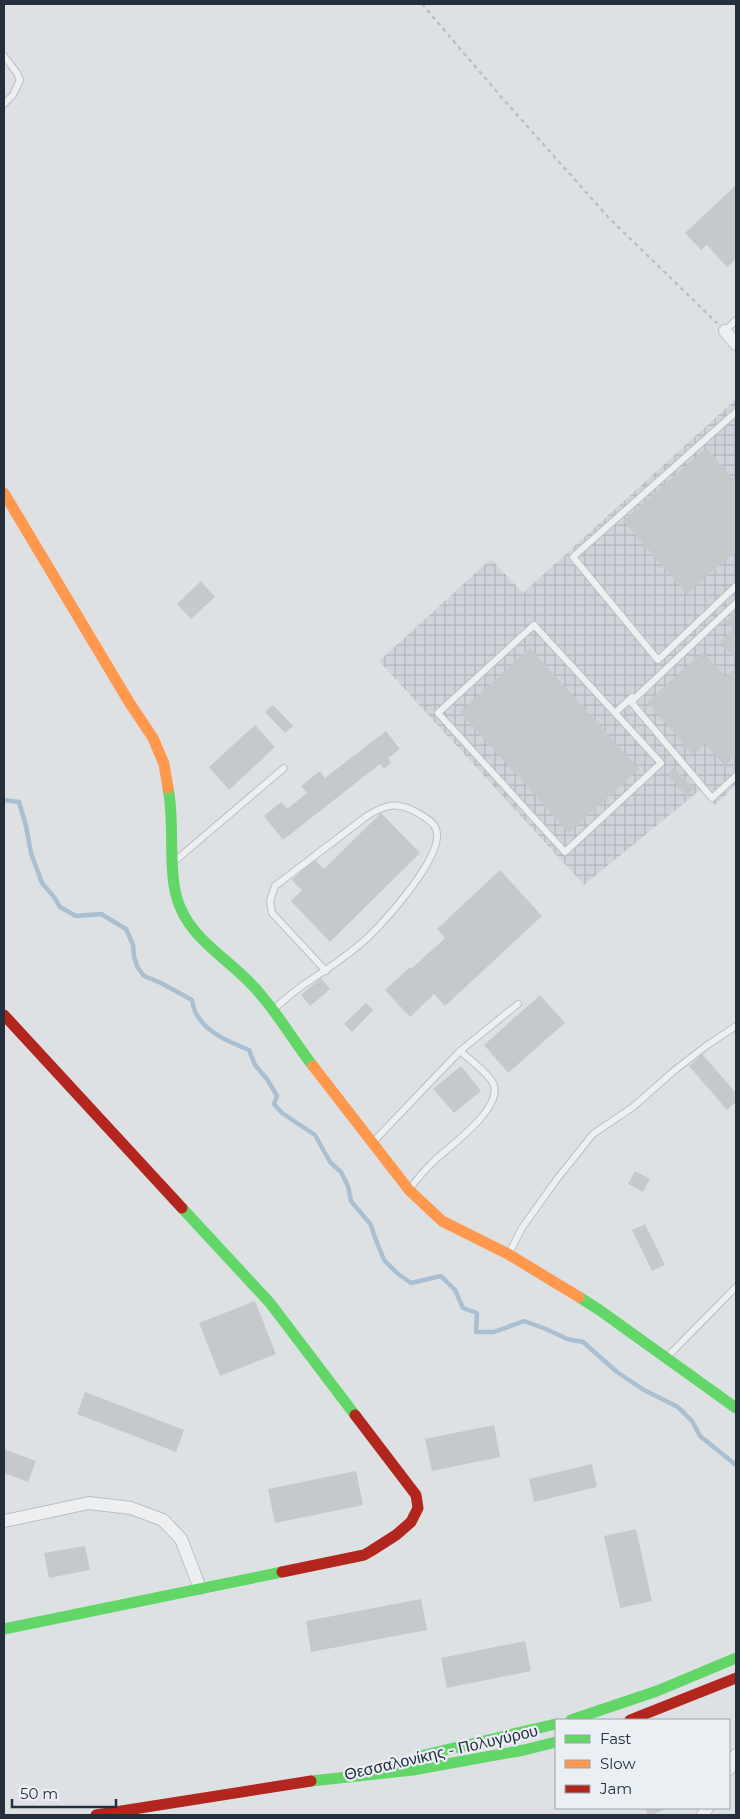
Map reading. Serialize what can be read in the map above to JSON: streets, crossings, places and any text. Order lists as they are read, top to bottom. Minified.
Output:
{"streets":{"street":["Θεσσαλονίκης - Πολυγύρου"]},"legend":["Fast","Slow","Jam"],"scale_bar":"50 m"}
